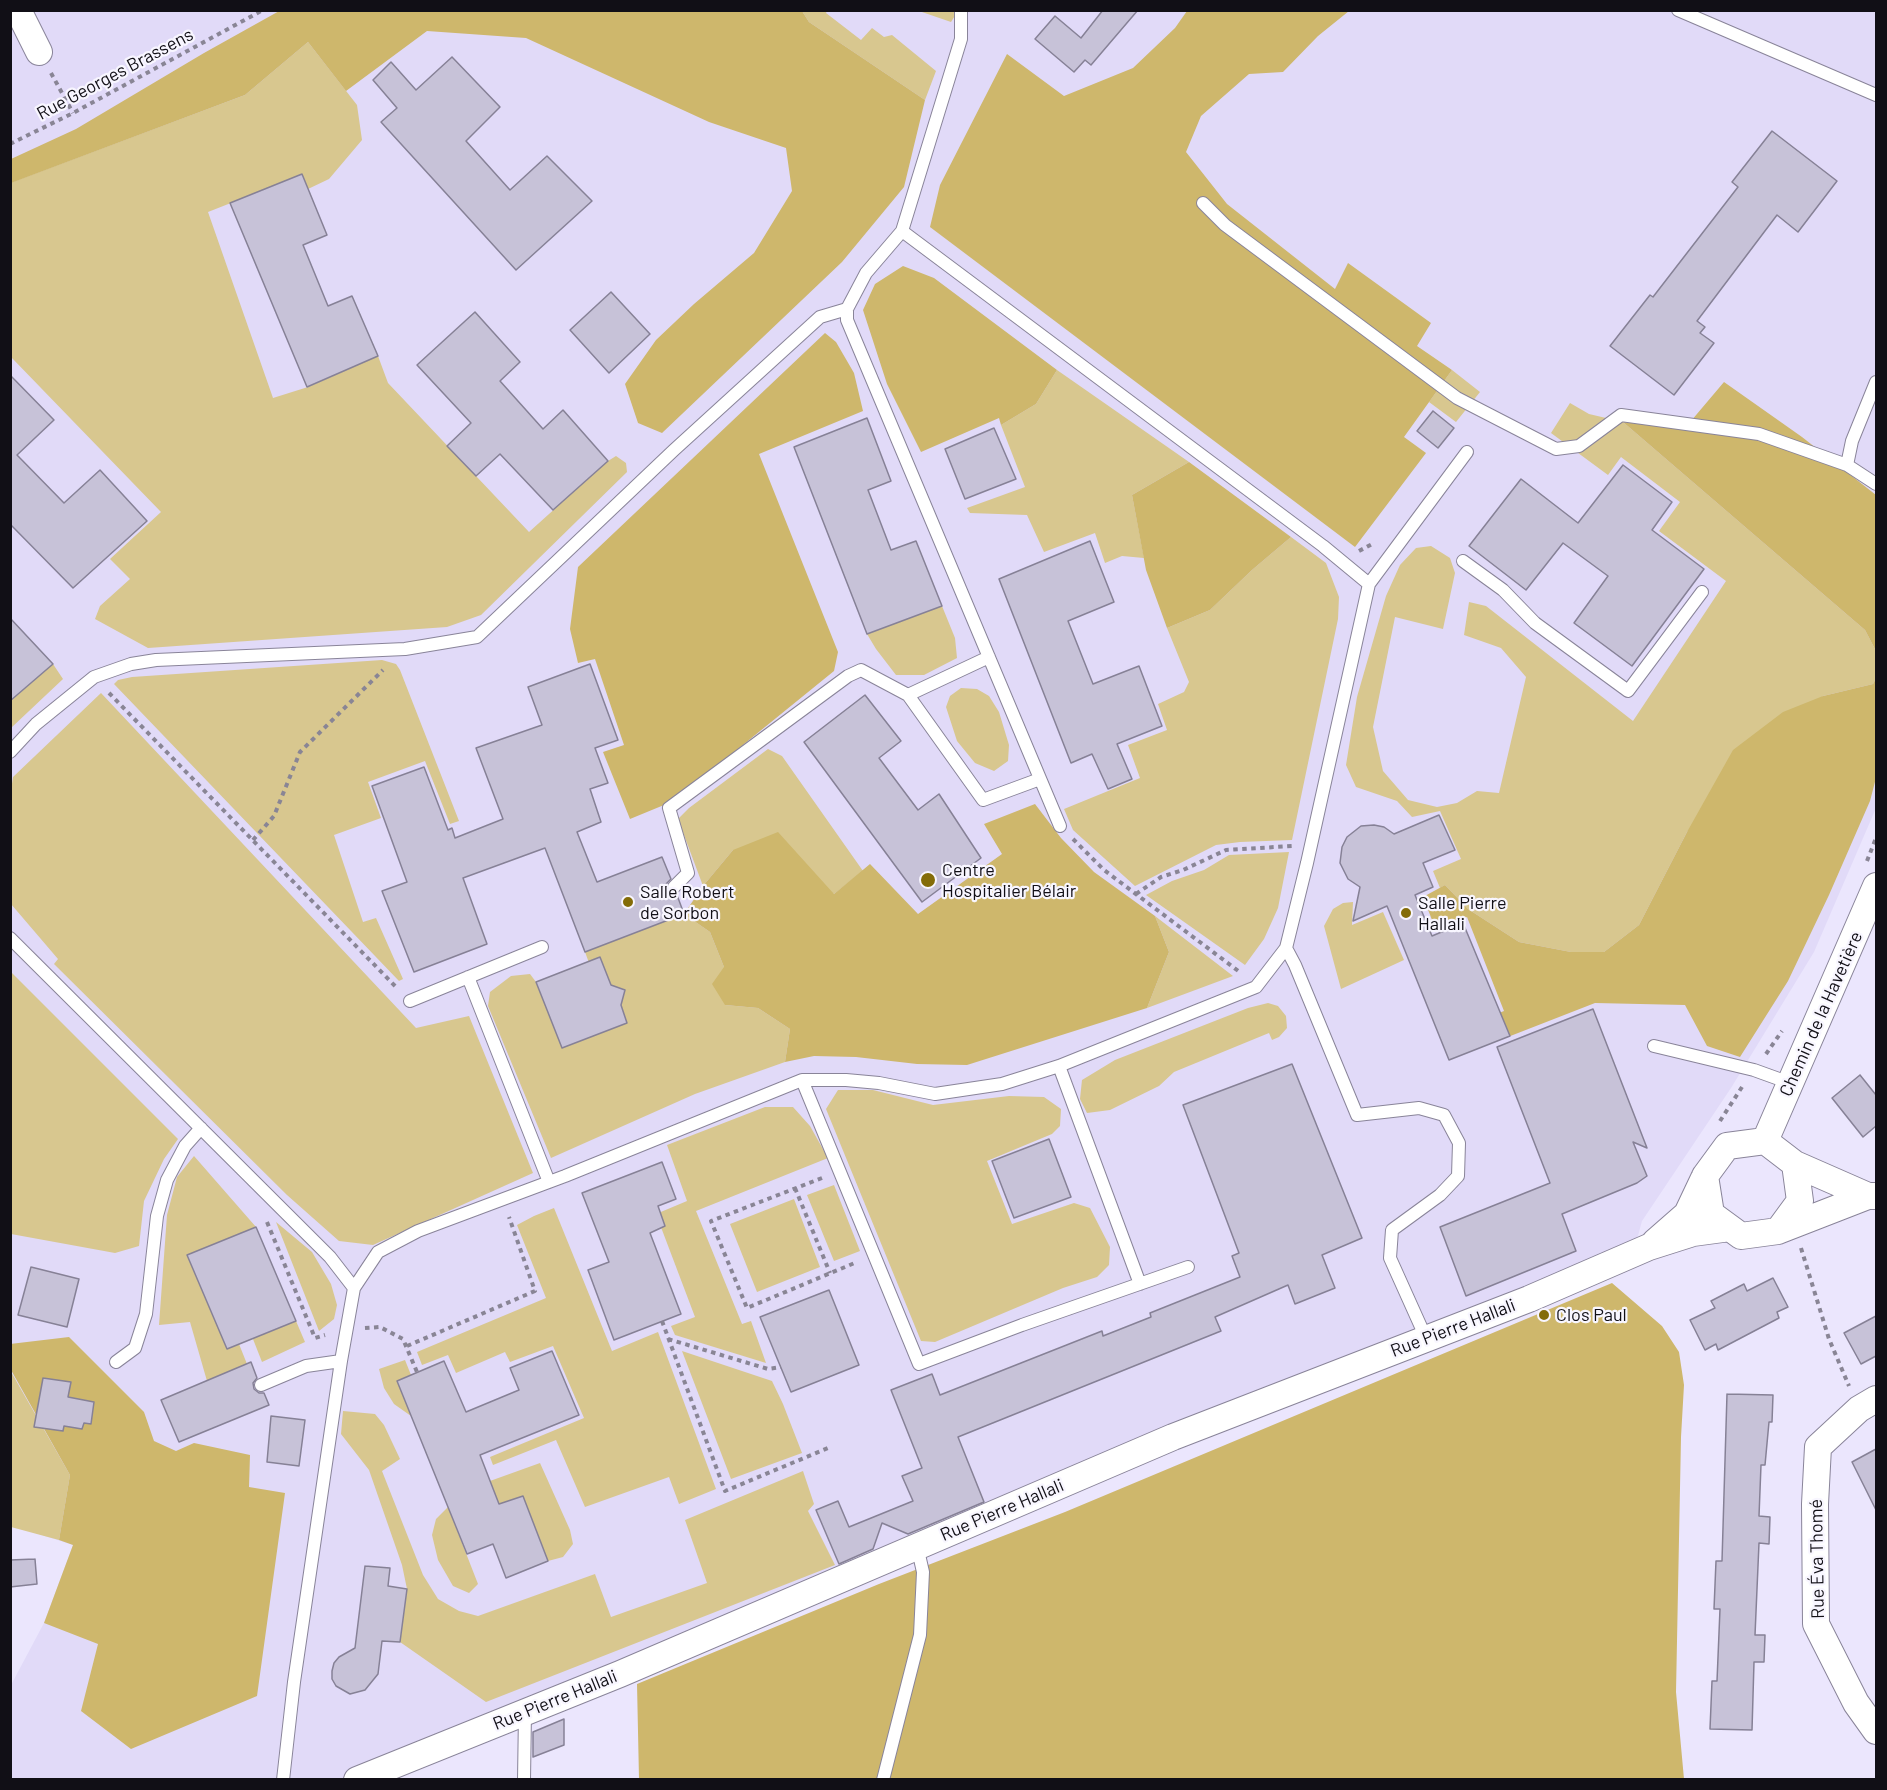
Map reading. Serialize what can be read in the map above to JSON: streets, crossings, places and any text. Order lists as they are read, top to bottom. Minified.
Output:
{"streets":{"street":["Chemin de la Havetière","Rue Pierre Hallali","Rue Éva Thomé"],"path":["Rue Georges Brassens"]},"crossings":[["Chemin de la Havetière","Rue Pierre Hallali"]],"places":["Centre Hospitalier Bélair","Salle Robert de Sorbon","Salle Pierre Hallali","Clos Paul"]}
